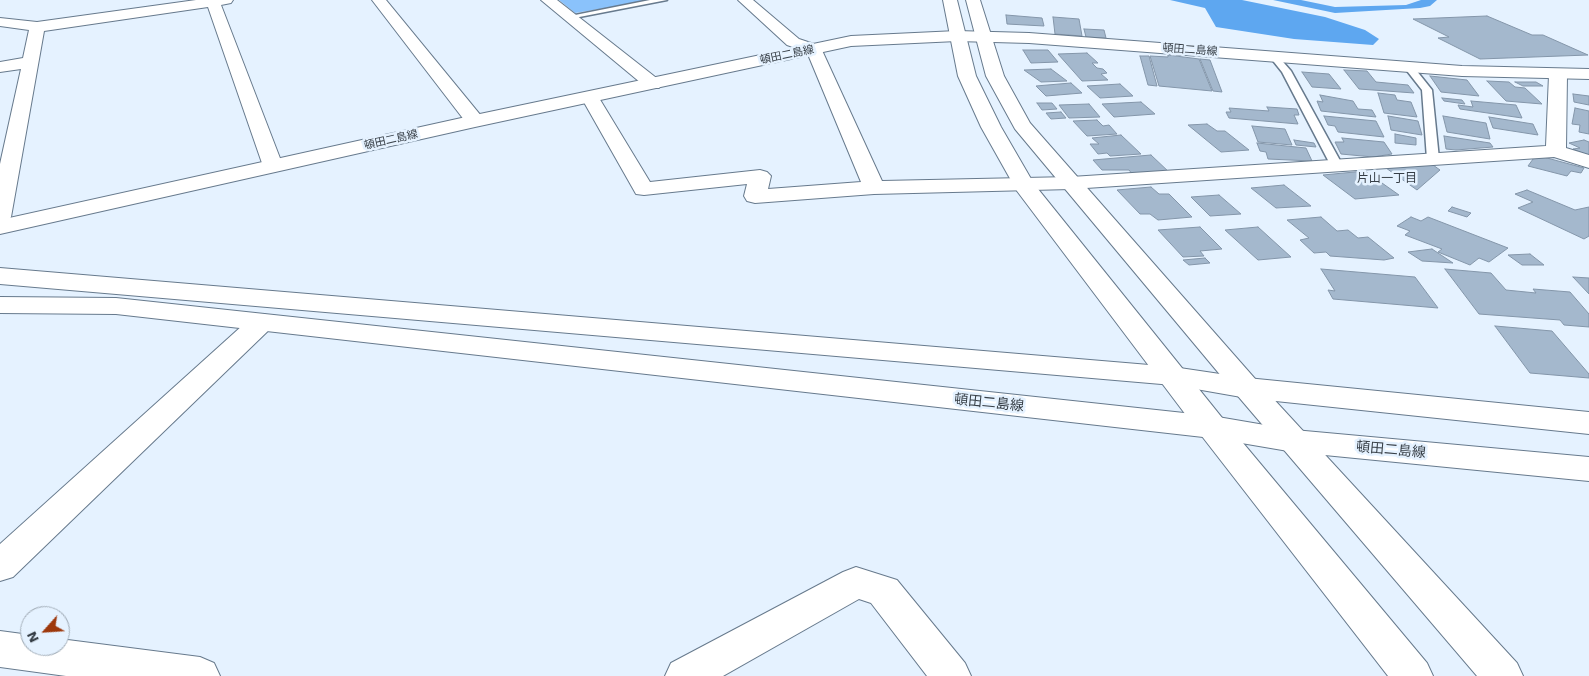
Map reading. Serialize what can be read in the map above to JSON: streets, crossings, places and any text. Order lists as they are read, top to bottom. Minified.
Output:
{"streets":{"street":["頓田二島線"]},"districts":["片山一丁目"],"north":"bottom left"}
